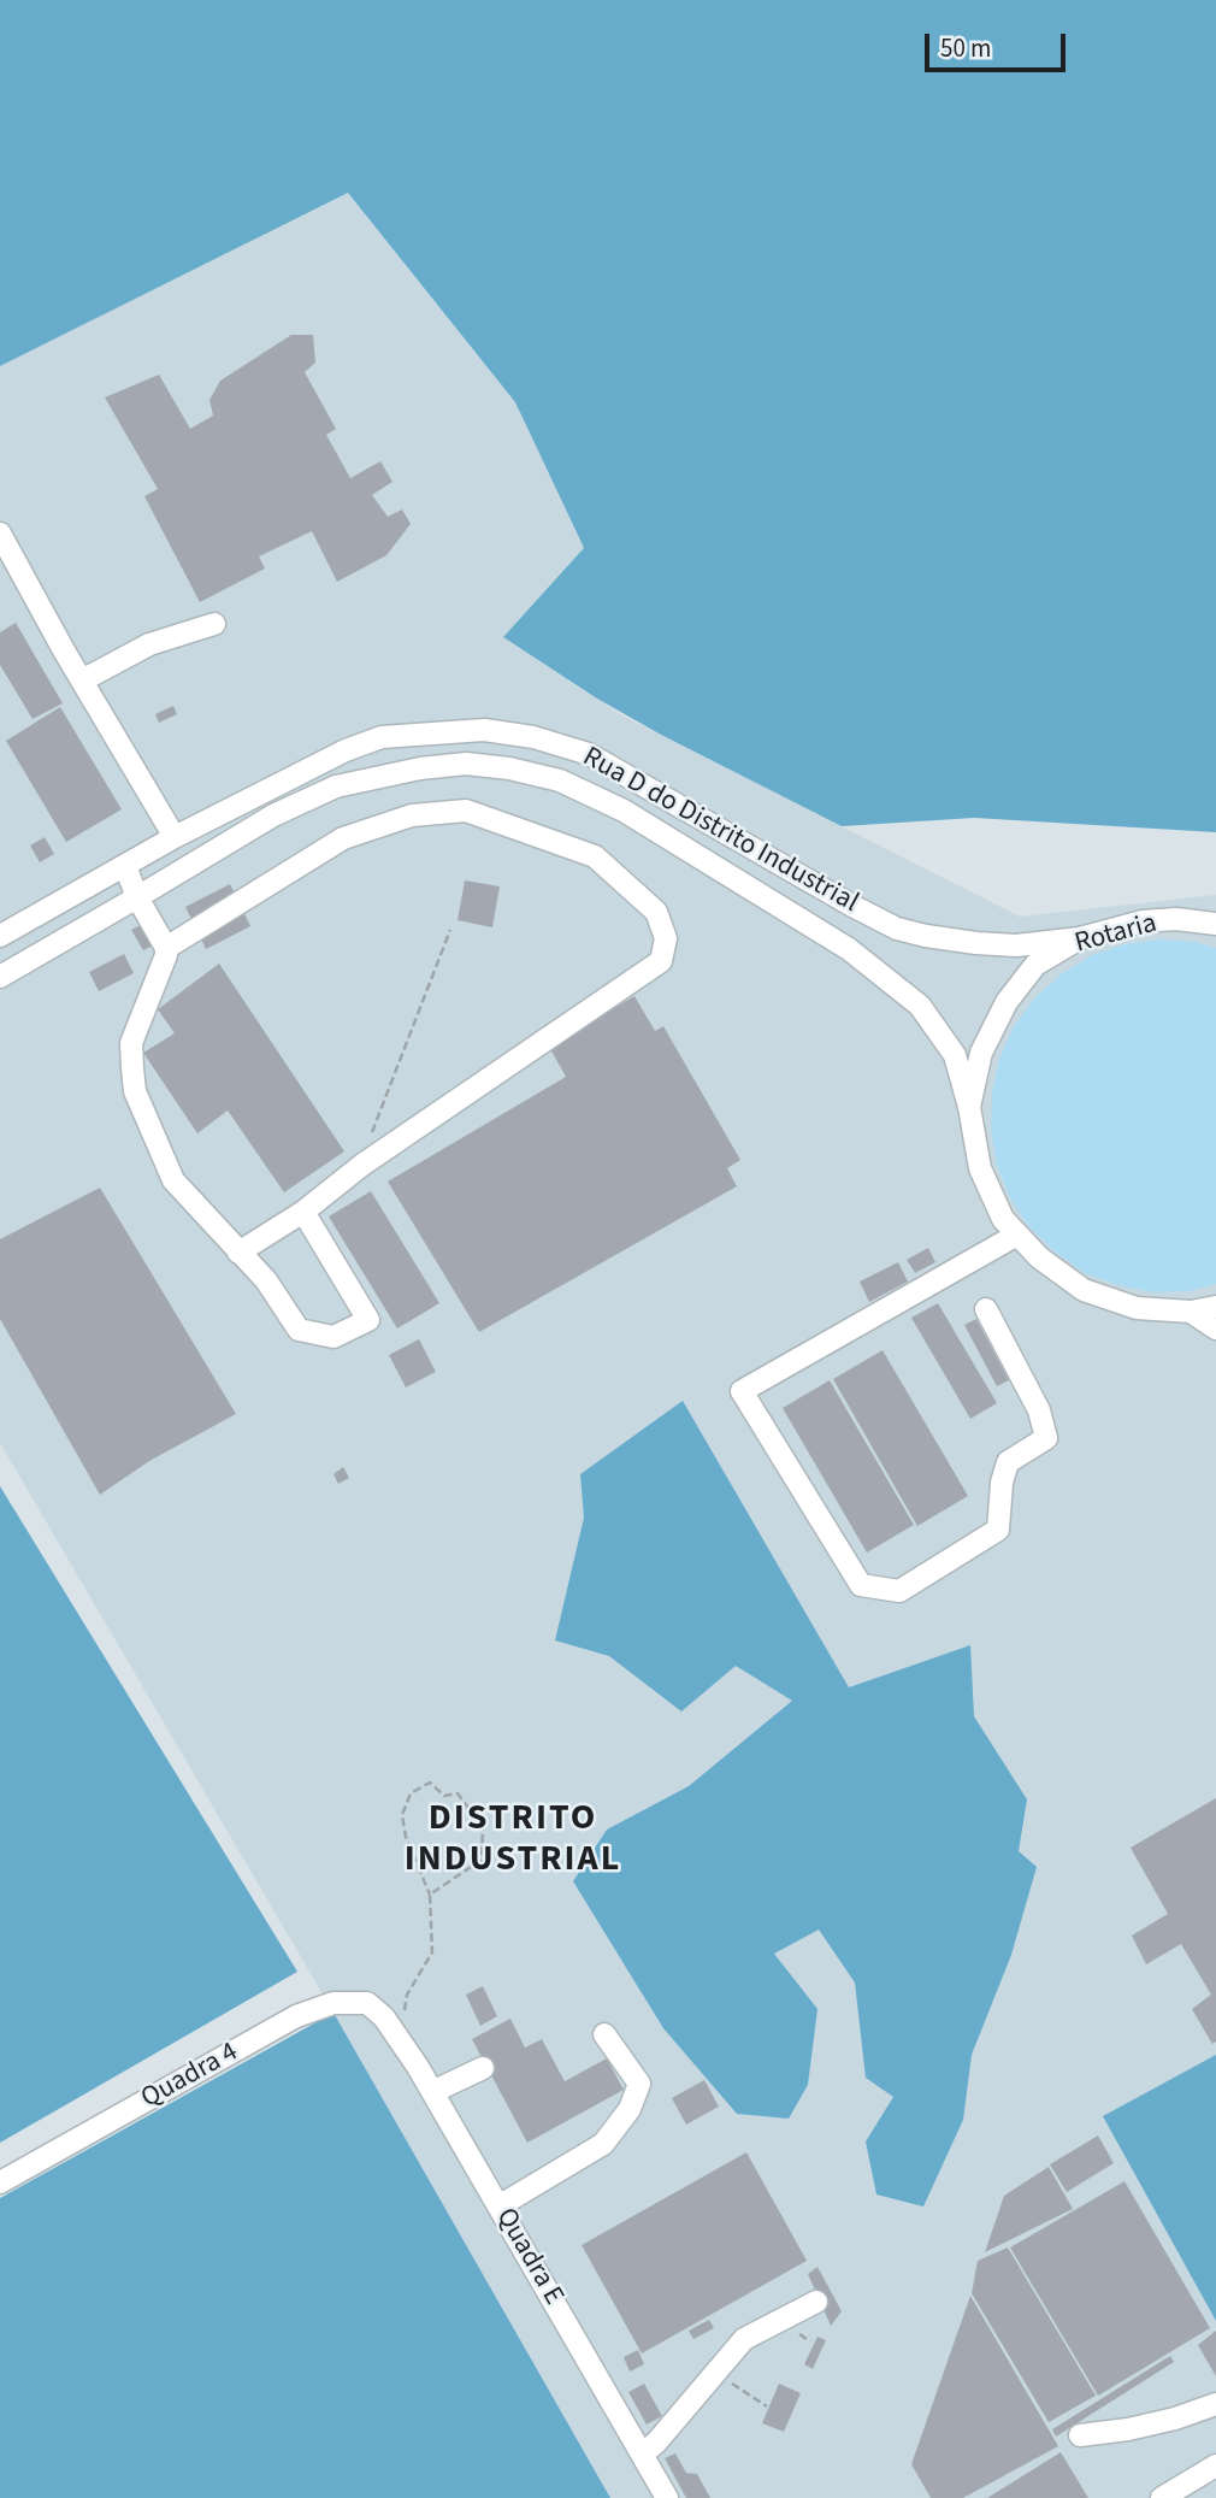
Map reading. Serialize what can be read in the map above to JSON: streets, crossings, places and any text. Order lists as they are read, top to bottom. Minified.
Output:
{"streets":{"street":["Rua D do Distrito Industrial","Rotaria","Quadra 4","Quadra E"]},"crossings":[["Rua D do Distrito Industrial","Rotaria"],["Quadra 4","Quadra E"]],"districts":["DISTRITO INDUSTRIAL"],"scale_bar":"50 m"}
